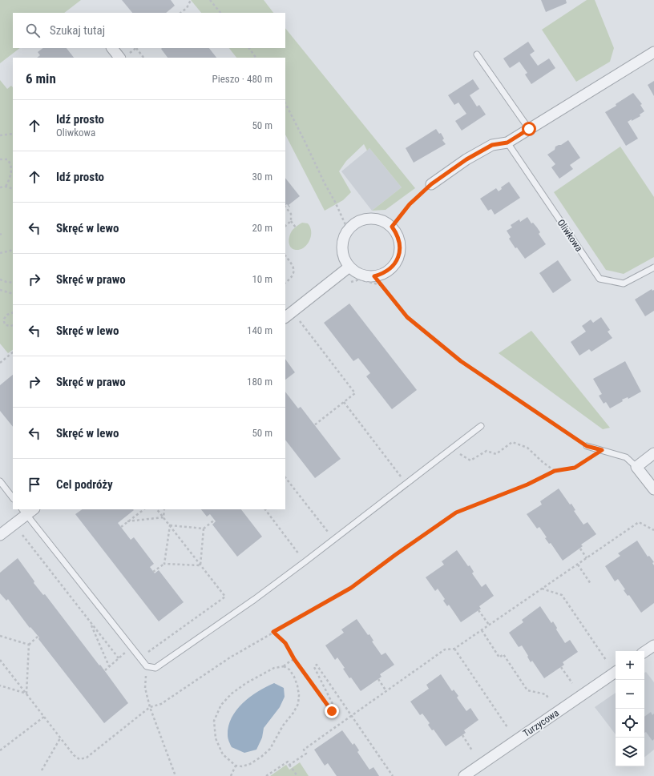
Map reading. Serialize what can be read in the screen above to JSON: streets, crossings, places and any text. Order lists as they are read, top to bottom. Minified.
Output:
{"streets":{"street":["Turzycowa"],"lane":["Oliwkowa"]},"page":{"search":"Szukaj tutaj","heading":["6 min","Pieszo · 480 m"],"list":[["Idź prosto","Oliwkowa","50 m"],["Idź prosto","30 m"],["Skręć w lewo","20 m"],["Skręć w prawo","10 m"],["Skręć w lewo","140 m"],["Skręć w prawo","180 m"],["Skręć w lewo","50 m"],"Cel podróży"],"map_buttons":["+","−"]}}
